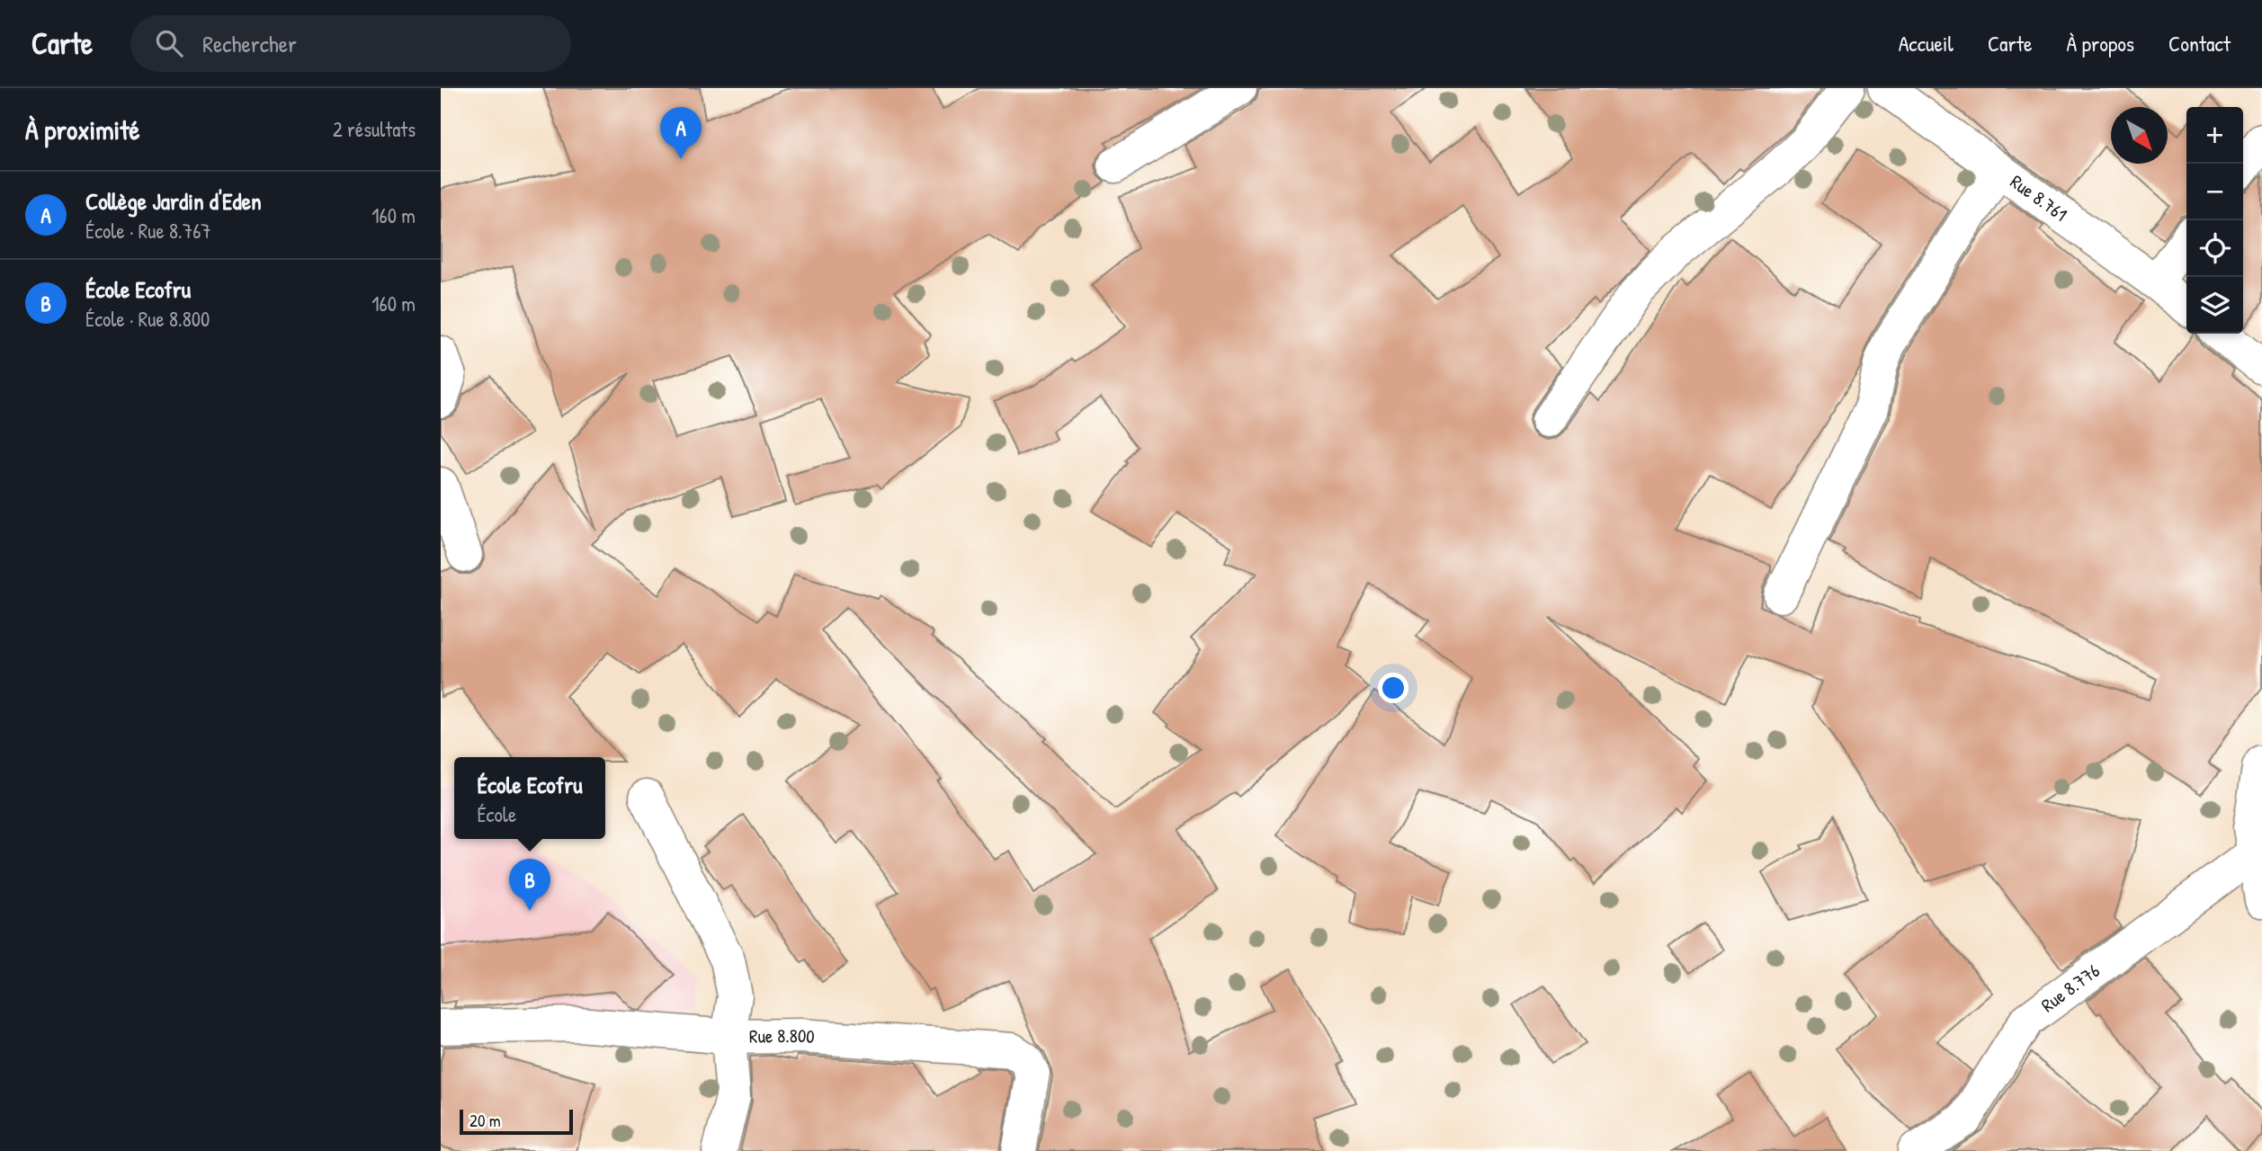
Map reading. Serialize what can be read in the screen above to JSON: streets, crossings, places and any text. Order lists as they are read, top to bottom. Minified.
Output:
{"streets":{"street":["Rue 8.761","Rue 8.776","Rue 8.800"]},"scale_bar":"20 m","north":"bottom right","page":{"header":"Carte","search":"Rechercher","nav":["Accueil","Carte","À propos","Contact"],"heading":["À proximité","2 résultats"],"map_buttons":["+","−"],"pins":["A","B"],"list":[{"mark":"A","name":"Collège Jardin d'Eden","note":"École · Rue 8.767","value":"160 m"},{"mark":"B","name":"École Ecofru","note":"École · Rue 8.800","value":"160 m"}],"popup":["École Ecofru","École"],"scale":"20 m"}}
